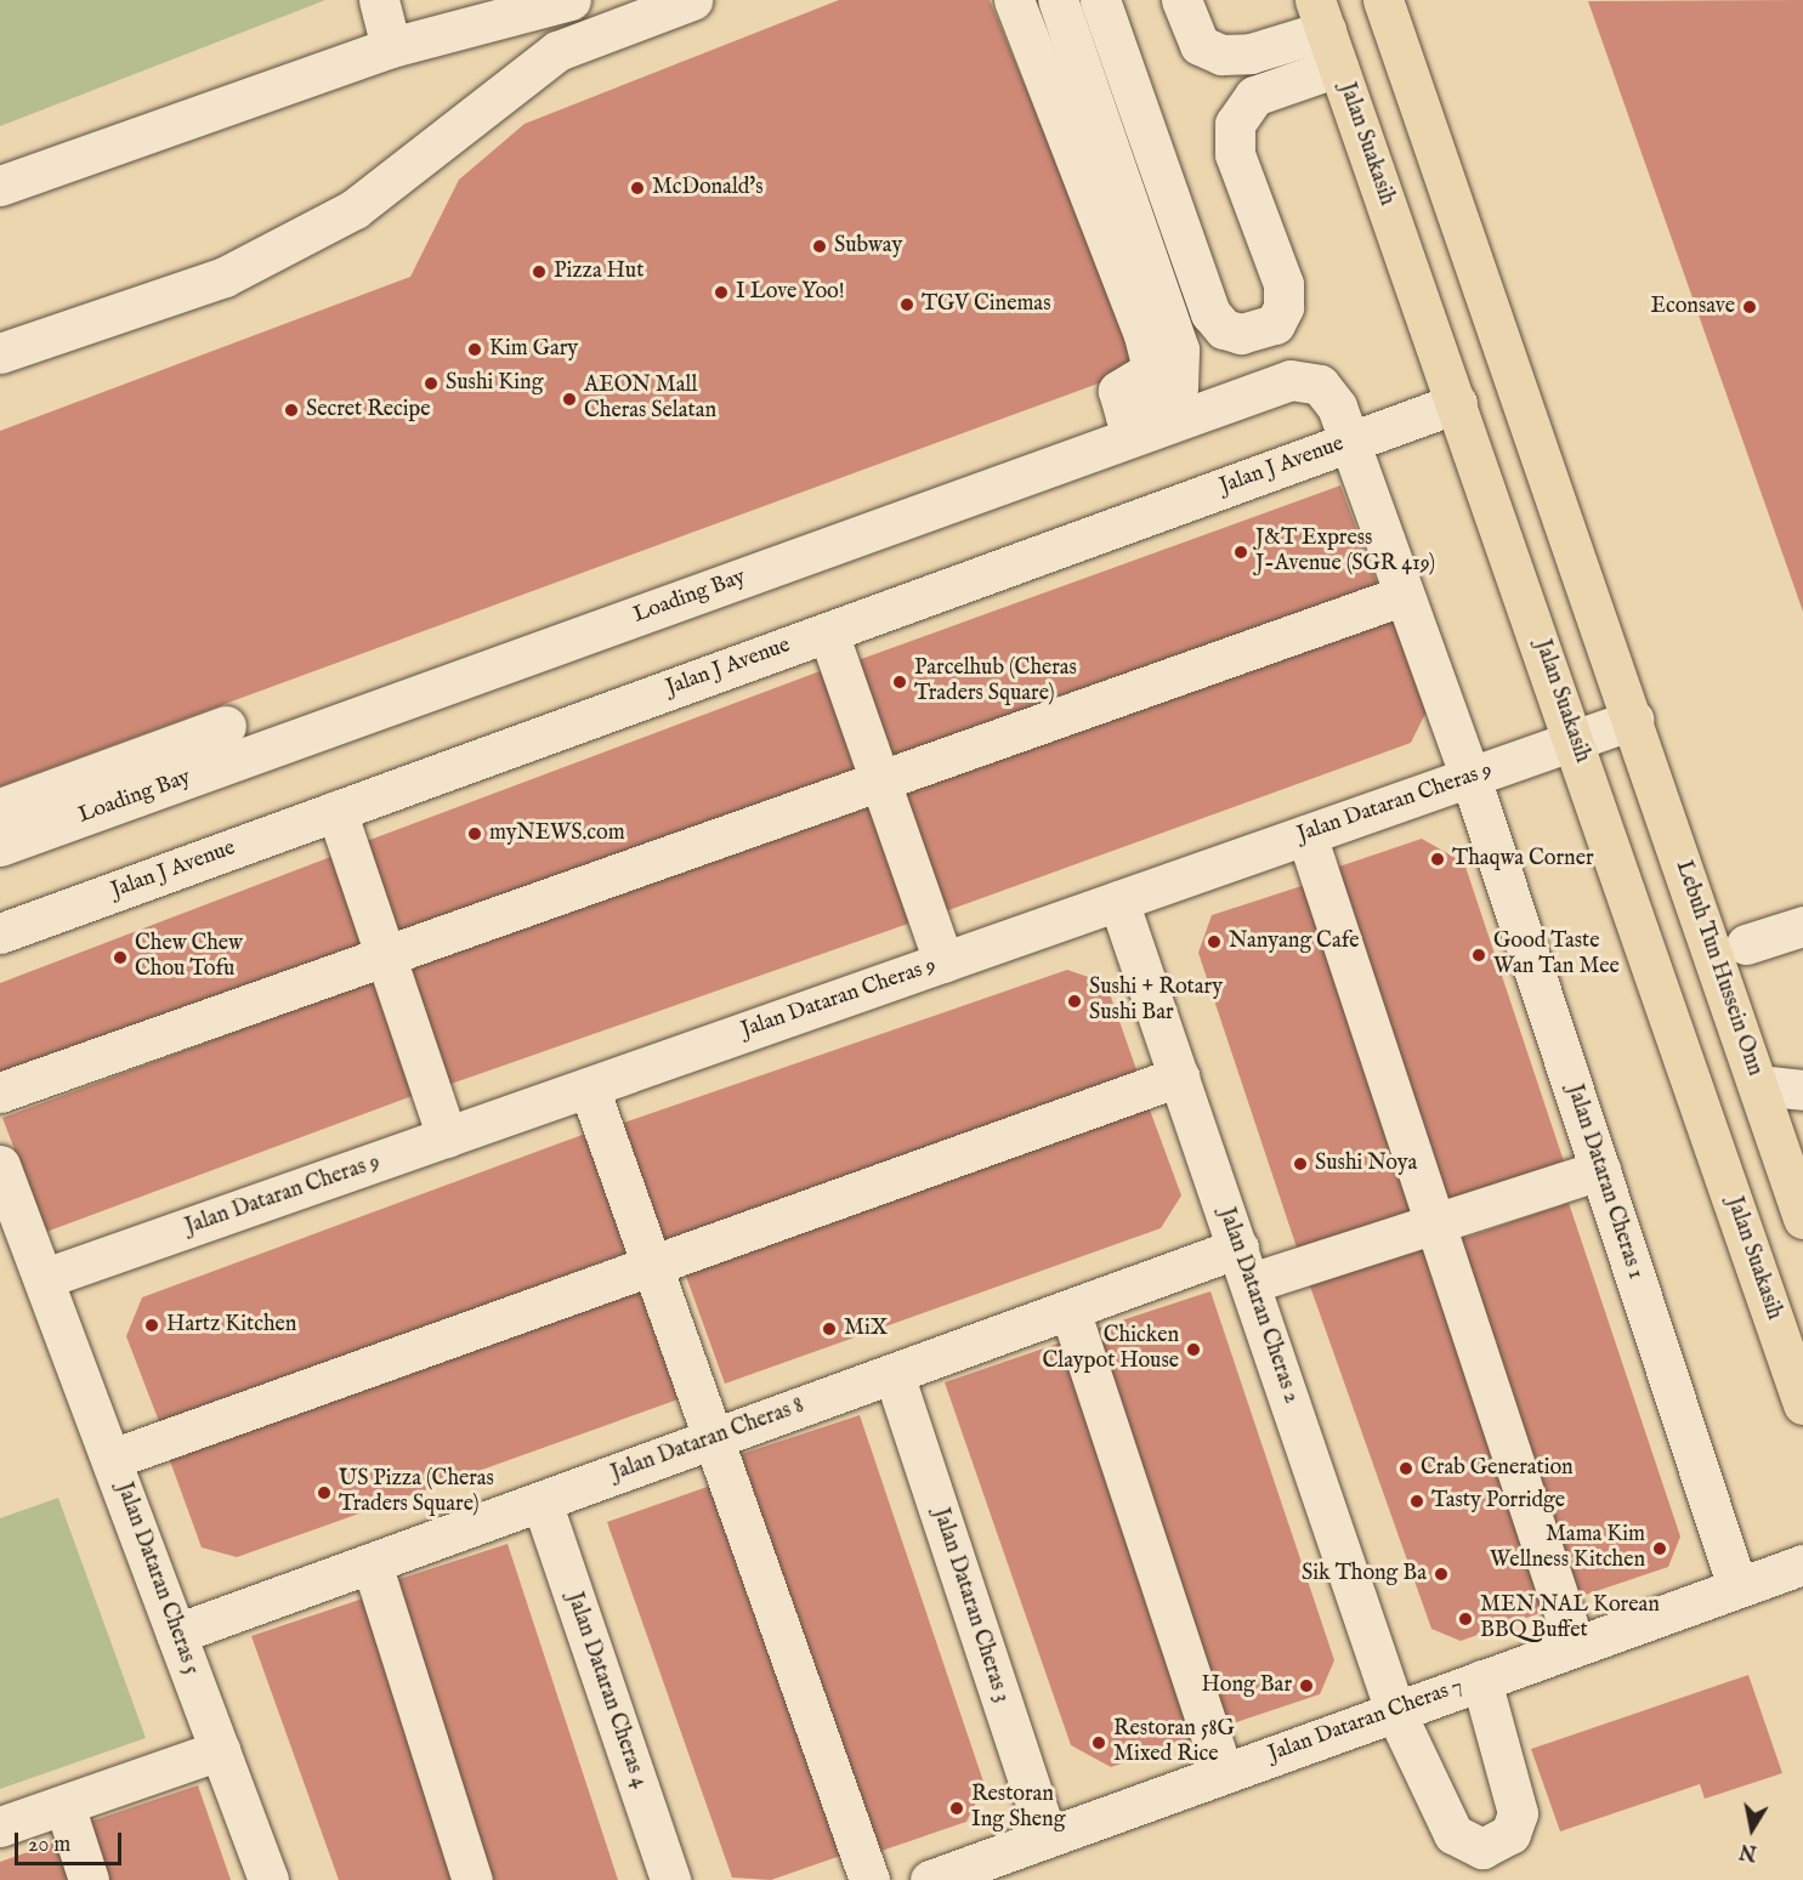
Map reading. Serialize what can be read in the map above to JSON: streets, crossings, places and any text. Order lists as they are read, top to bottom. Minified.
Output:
{"streets":{"main road":["Jalan Suakasih","Lebuh Tun Hussein Onn"],"street":["Jalan J Avenue","Loading Bay","Jalan Dataran Cheras 9","Jalan Dataran Cheras 1","Jalan Dataran Cheras 2","Jalan Dataran Cheras 8","Jalan Dataran Cheras 5","Jalan Dataran Cheras 3","Jalan Dataran Cheras 4","Jalan Dataran Cheras 7"]},"crossings":[["Jalan Suakasih","Jalan J Avenue"],["Jalan Suakasih","Jalan Dataran Cheras 9"],["Jalan J Avenue","Loading Bay"],["Jalan J Avenue","Jalan Dataran Cheras 1"],["Loading Bay","Jalan Dataran Cheras 1"],["Jalan Dataran Cheras 9","Lebuh Tun Hussein Onn"],["Jalan Dataran Cheras 9","Jalan Dataran Cheras 1"],["Jalan Dataran Cheras 9","Jalan Dataran Cheras 2"],["Jalan Dataran Cheras 9","Jalan Dataran Cheras 5"],["Jalan Dataran Cheras 1","Jalan Dataran Cheras 8"],["Jalan Dataran Cheras 1","Jalan Dataran Cheras 7"],["Jalan Dataran Cheras 2","Jalan Dataran Cheras 8"],["Jalan Dataran Cheras 2","Jalan Dataran Cheras 7"],["Jalan Dataran Cheras 8","Jalan Dataran Cheras 5"],["Jalan Dataran Cheras 8","Jalan Dataran Cheras 3"],["Jalan Dataran Cheras 8","Jalan Dataran Cheras 4"],["Jalan Dataran Cheras 3","Jalan Dataran Cheras 7"]],"places":["McDonald's","Subway","Pizza Hut","I Love Yoo!","TGV Cinemas","Econsave","Kim Gary","Sushi King","AEON Mall Cheras Selatan","Secret Recipe","J&T Express J-Avenue (SGR 419)","Parcelhub (Cheras Traders Square)","myNEWS.com","Thaqwa Corner","Nanyang Cafe","Good Taste Wan Tan Mee","Chew Chew Chou Tofu","Sushi + Rotary Sushi Bar","Sushi Noya","Hartz Kitchen","MiX","Chicken Claypot House","Crab Generation","US Pizza (Cheras Traders Square)","Tasty Porridge","Mama Kim Wellness Kitchen","Sik Thong Ba","MEN NAL Korean BBQ Buffet","Hong Bar","Restoran 58G Mixed Rice","Restoran Ing Sheng"],"scale_bar":"20 m","north":"bottom"}
